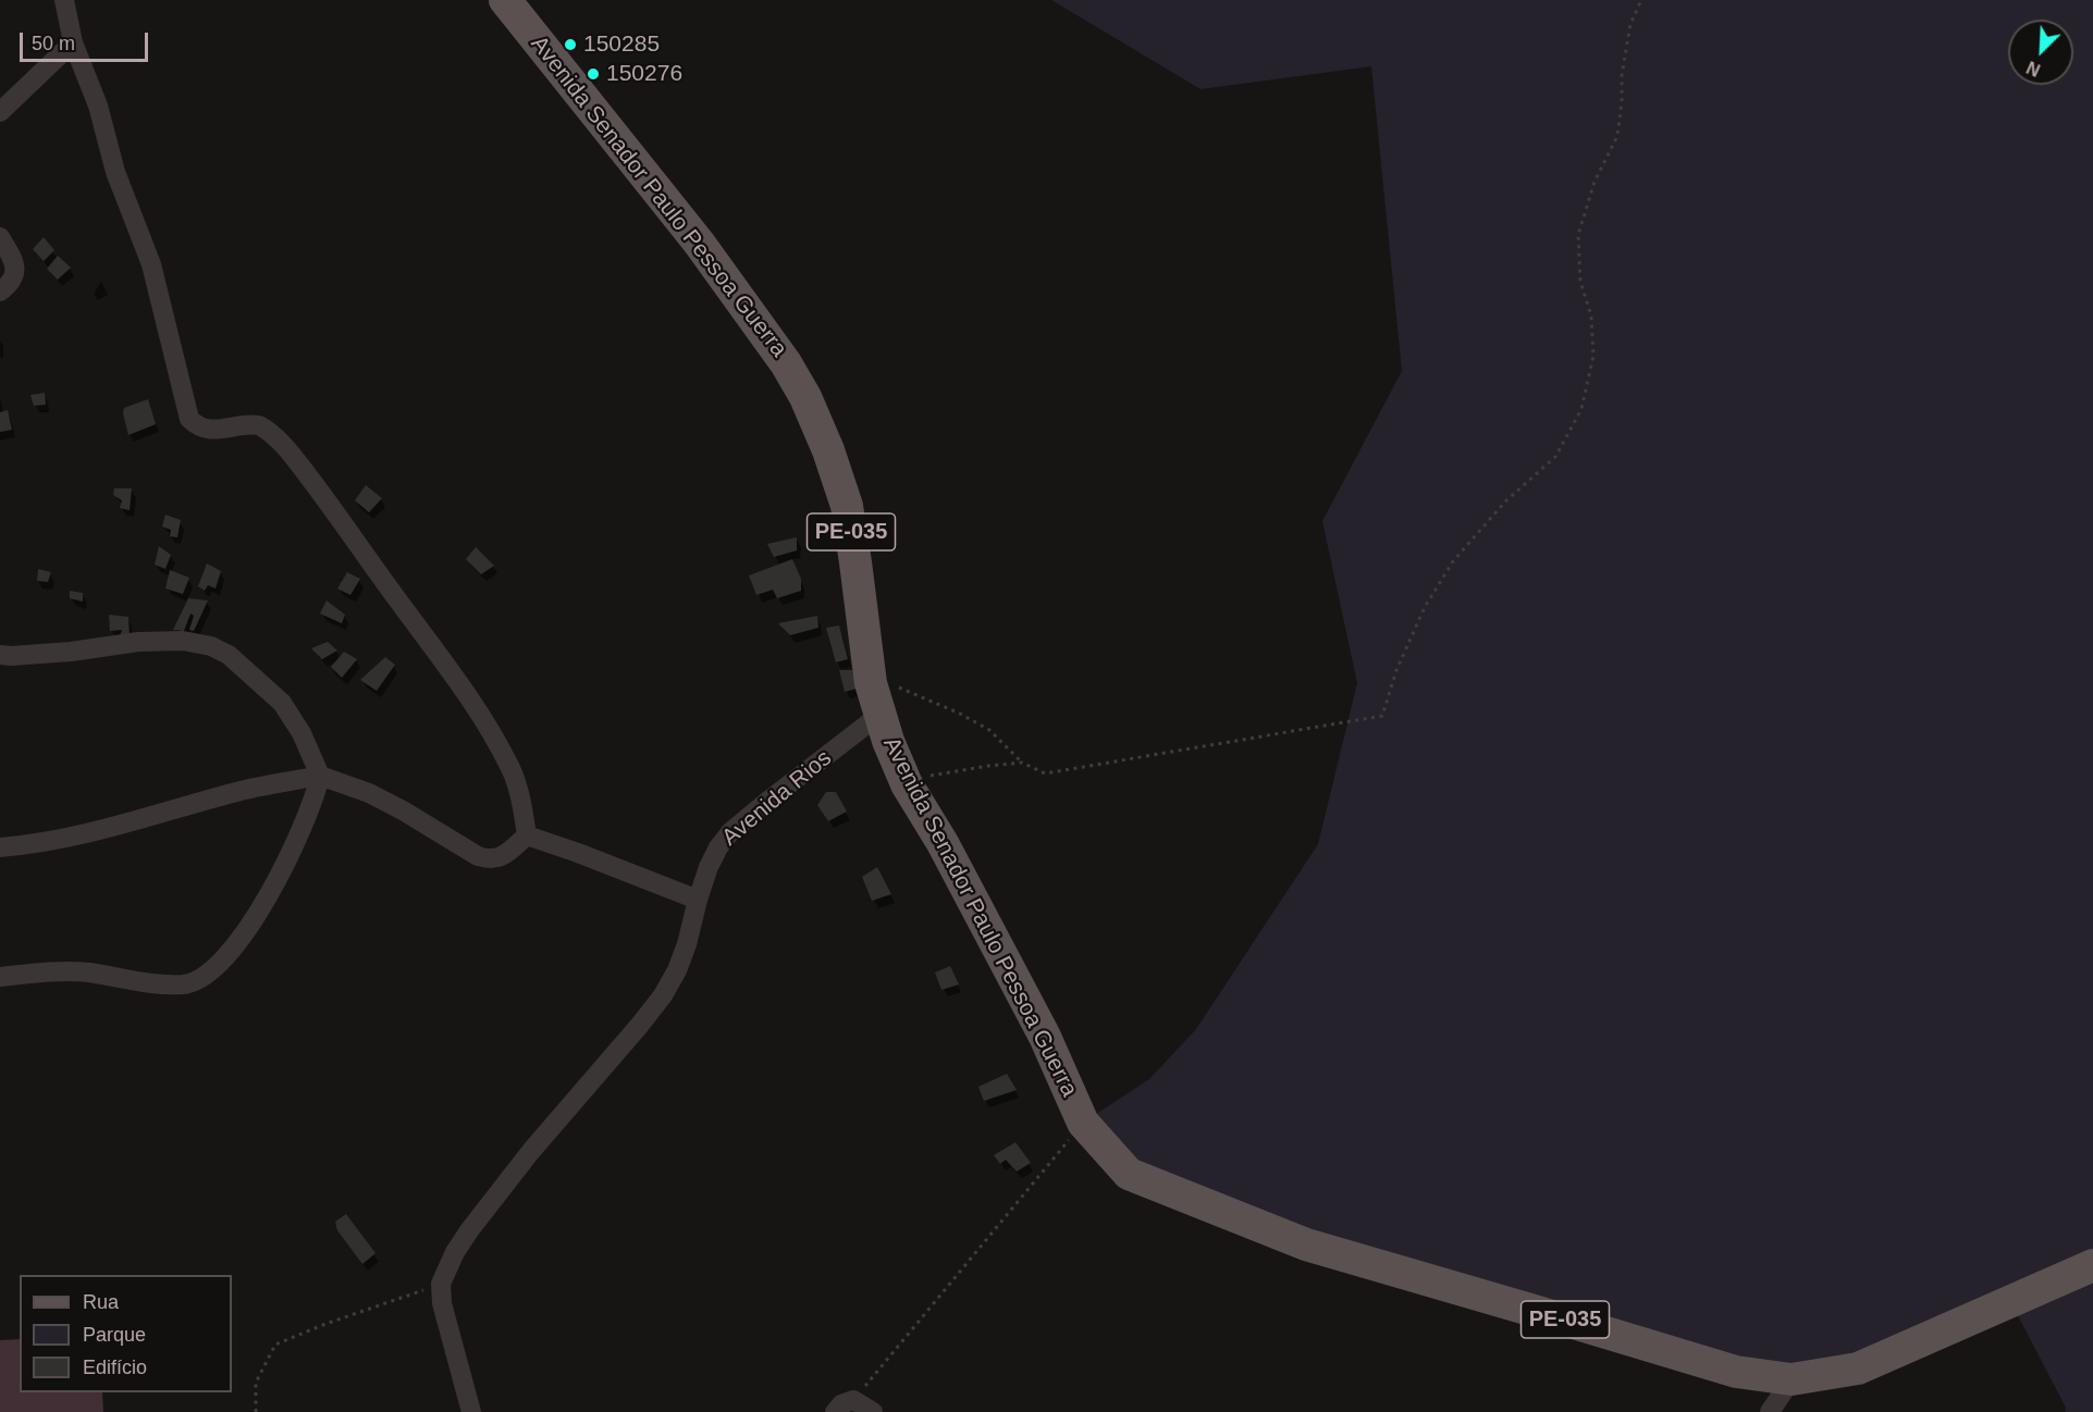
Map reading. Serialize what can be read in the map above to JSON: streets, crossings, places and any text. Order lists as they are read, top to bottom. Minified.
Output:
{"streets":{"main road":["Avenida Senador Paulo Pessoa Guerra","PE-035"],"street":["Avenida Rios"]},"crossings":[["Avenida Senador Paulo Pessoa Guerra","PE-035"],["Avenida Senador Paulo Pessoa Guerra","Avenida Rios"]],"places":["150285","150276"],"legend":["Rua","Parque","Edifício"],"scale_bar":"50 m","north":"bottom left"}
